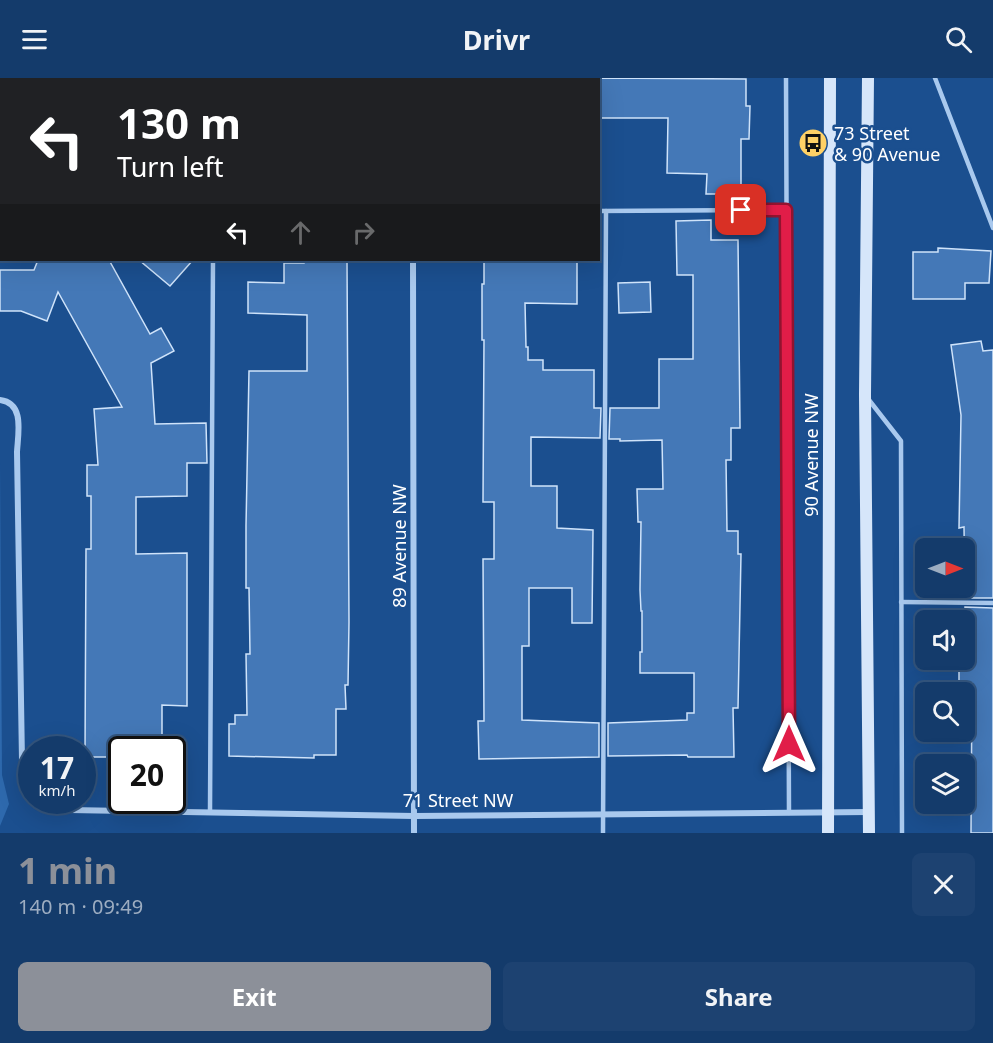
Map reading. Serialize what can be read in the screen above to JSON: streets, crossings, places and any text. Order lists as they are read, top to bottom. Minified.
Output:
{"streets":{"main road":["90 Avenue NW"],"street":["89 Avenue NW","71 Street NW"]},"crossings":[["90 Avenue NW","71 Street NW"],["89 Avenue NW","71 Street NW"]],"places":{"bus stop":["73 Street & 90 Avenue"]},"north":"right","page":{"header":"Drivr","turn":["130 m","Turn left"],"speed":"17 km/h","limit":"20","heading":["1 min","140 m · 09:49"],"buttons":["Exit","Share"]}}
